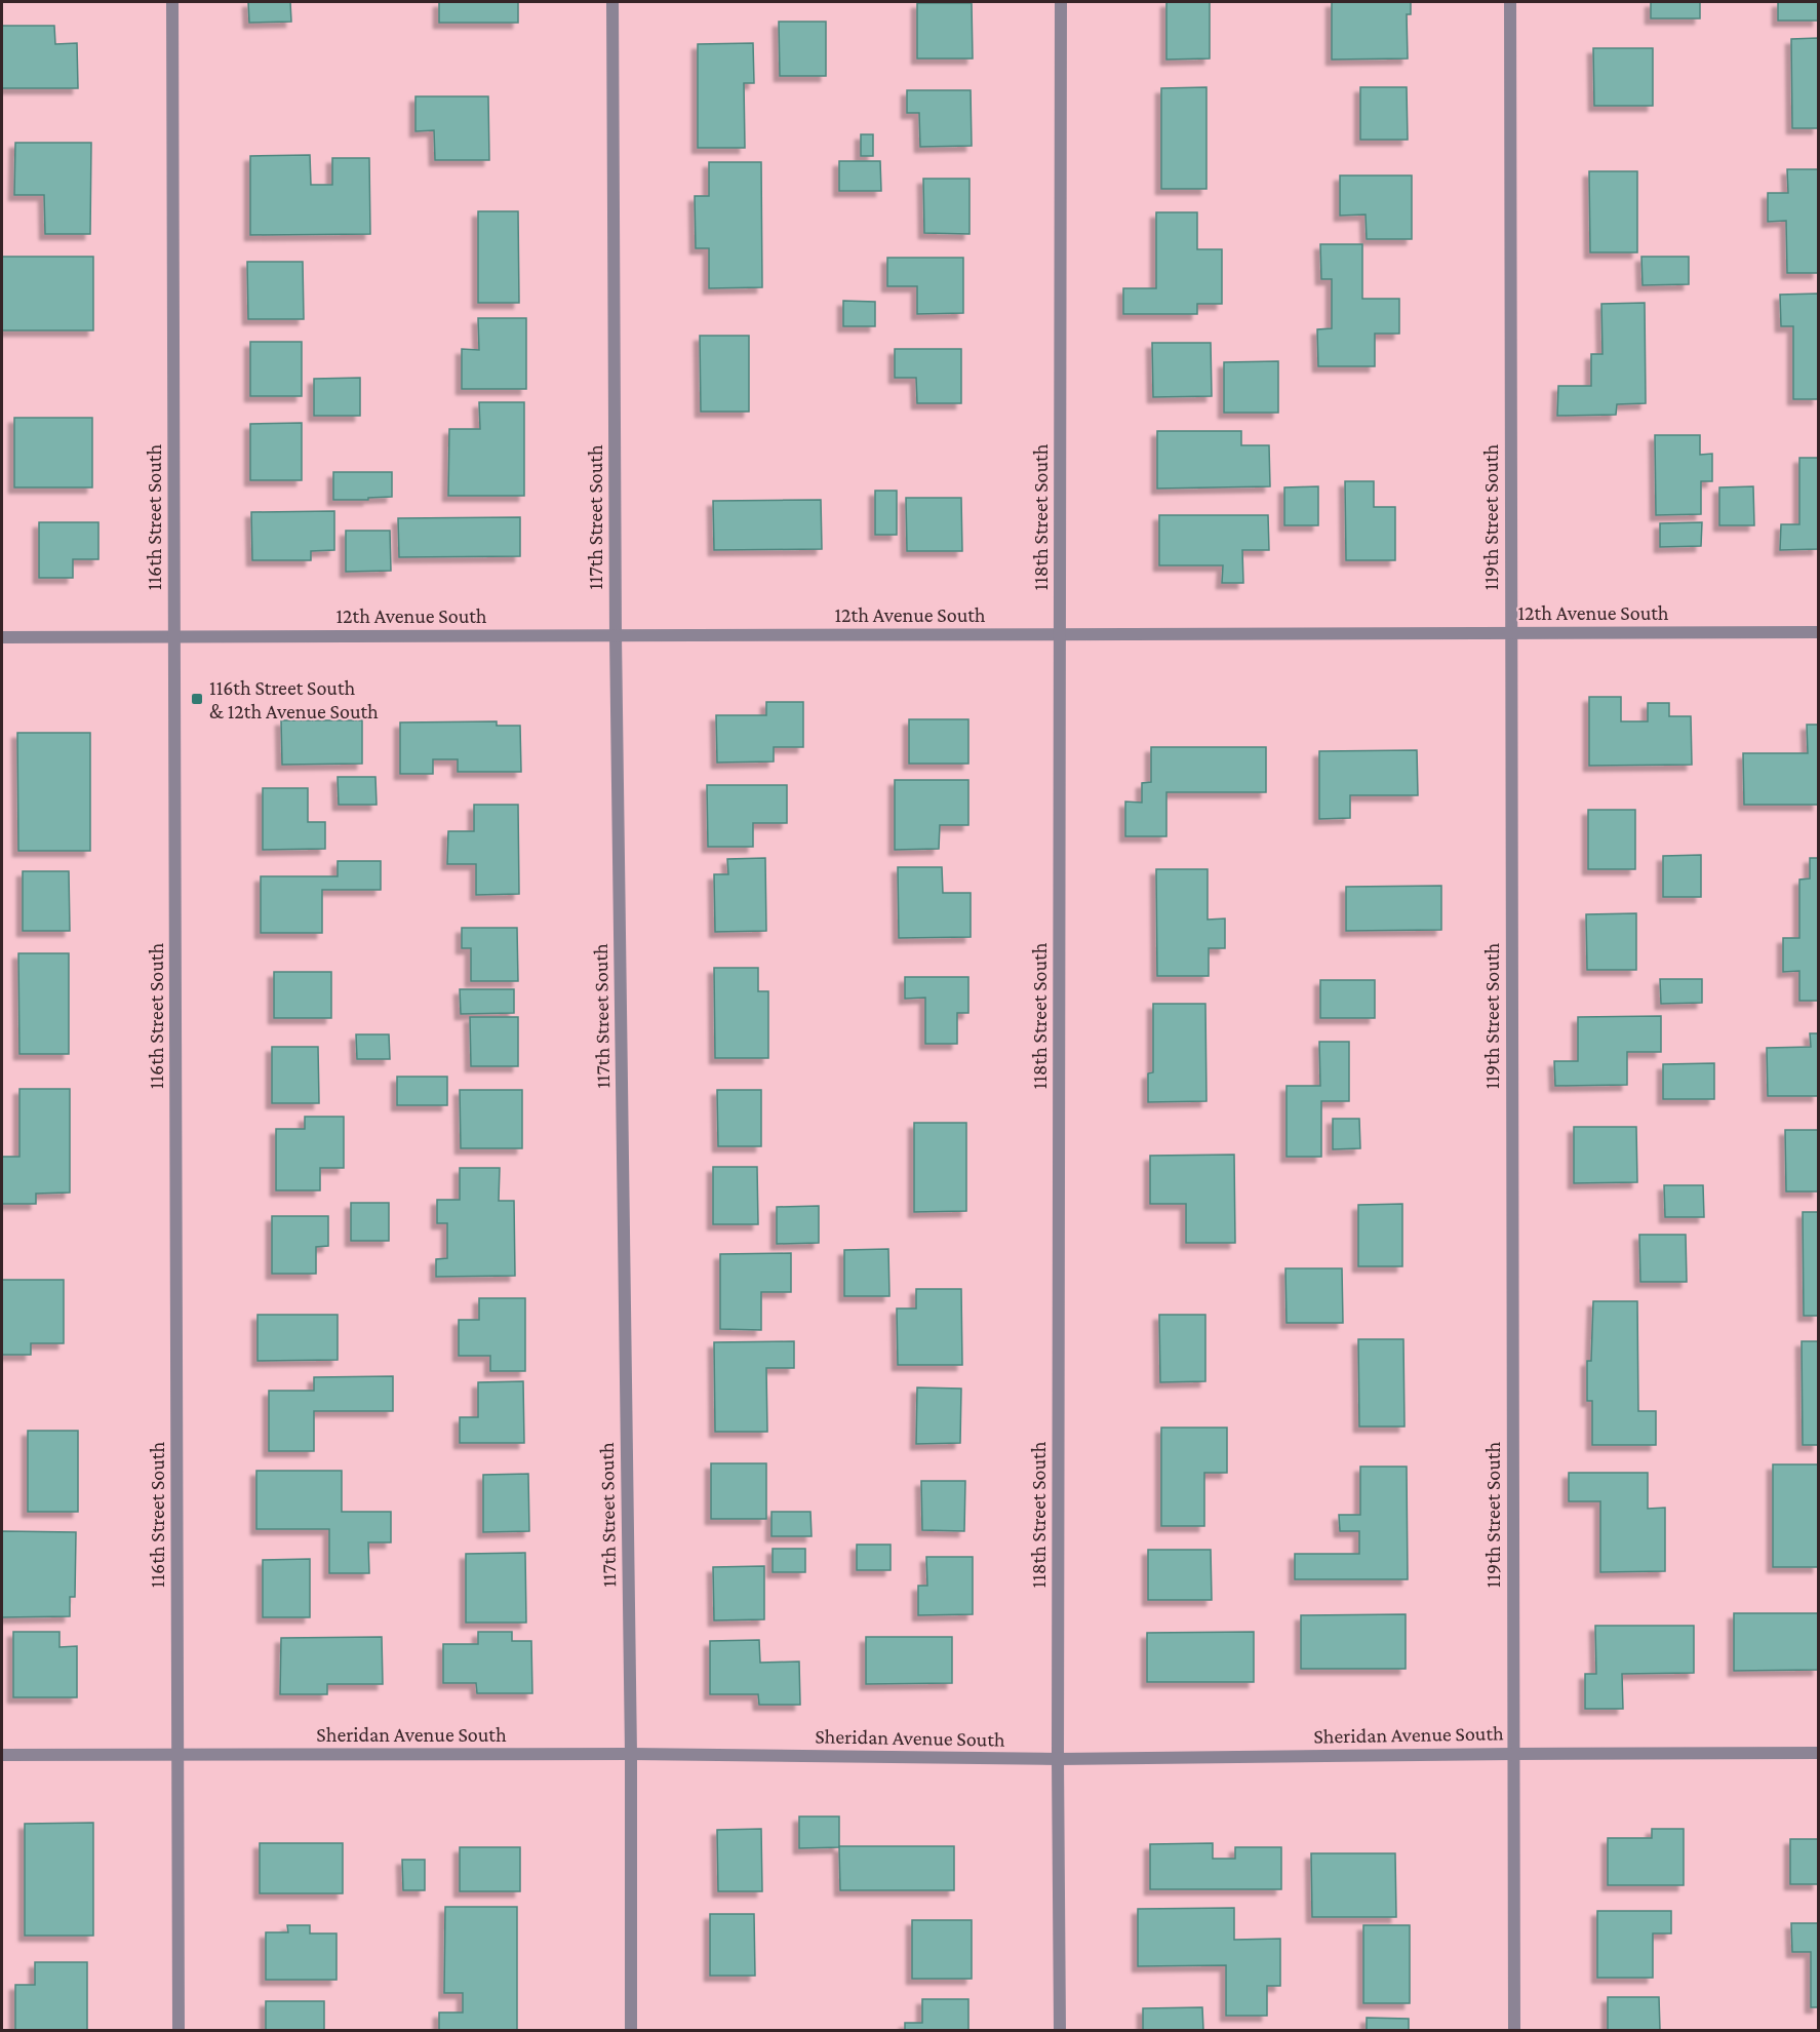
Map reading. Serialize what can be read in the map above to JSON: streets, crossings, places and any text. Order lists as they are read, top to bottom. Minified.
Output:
{"streets":{"street":["116th Street South","117th Street South","118th Street South","119th Street South","12th Avenue South","Sheridan Avenue South"]},"crossings":[["116th Street South","12th Avenue South"],["116th Street South","Sheridan Avenue South"],["117th Street South","12th Avenue South"],["117th Street South","Sheridan Avenue South"],["118th Street South","12th Avenue South"],["118th Street South","Sheridan Avenue South"],["119th Street South","12th Avenue South"],["119th Street South","Sheridan Avenue South"]],"places":{"transit":["116th Street South & 12th Avenue South"]}}
